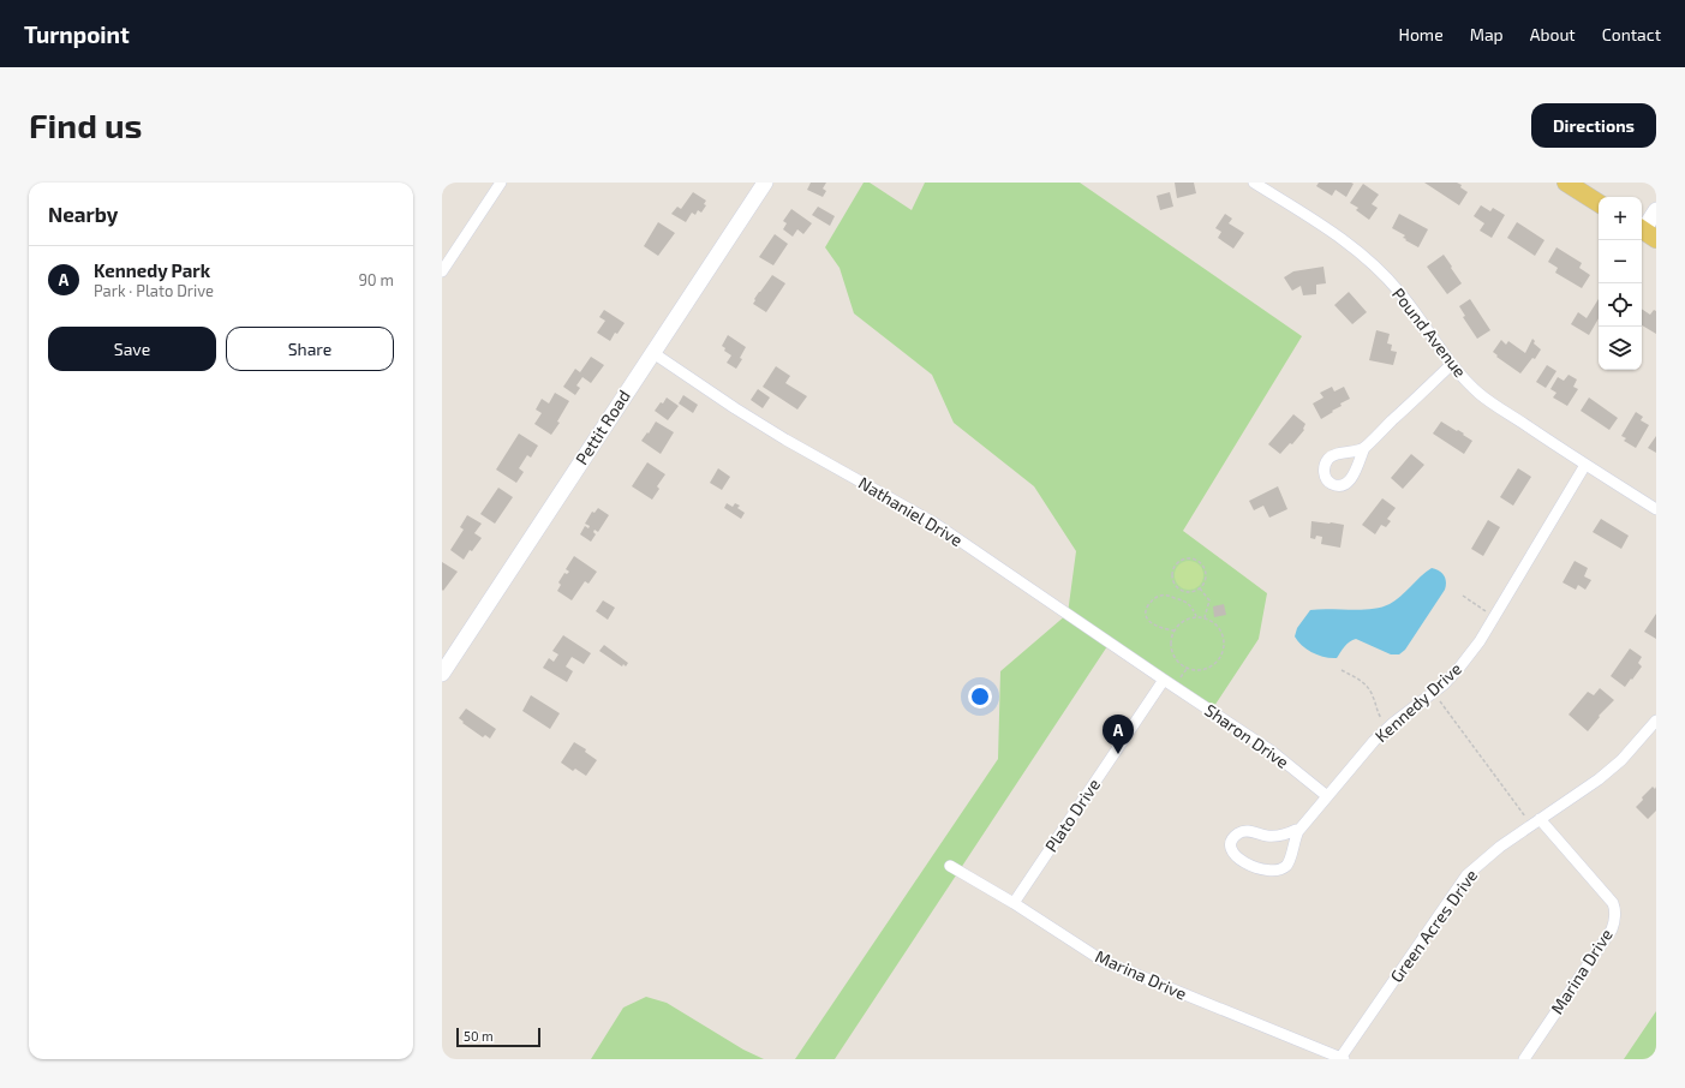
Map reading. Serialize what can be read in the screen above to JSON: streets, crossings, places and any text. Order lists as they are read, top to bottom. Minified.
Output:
{"streets":{"street":["Pound Avenue","Pettit Road","Nathaniel Drive","Kennedy Drive","Sharon Drive","Plato Drive","Green Acres Drive","Marina Drive"]},"crossings":[["Pound Avenue","Kennedy Drive"],["Pettit Road","Nathaniel Drive"],["Nathaniel Drive","Sharon Drive"],["Nathaniel Drive","Plato Drive"],["Kennedy Drive","Sharon Drive"],["Sharon Drive","Plato Drive"],["Plato Drive","Marina Drive"],["Green Acres Drive","Marina Drive"]],"scale_bar":"50 m","page":{"header":"Turnpoint","nav":["Home","Map","About","Contact"],"buttons":["Directions",["Save","Share"]],"title":"Find us","heading":"Nearby","map_buttons":["+","−"],"list":[{"mark":"A","name":"Kennedy Park","note":"Park · Plato Drive","value":"90 m"}],"pins":"A","scale":"50 m"}}
